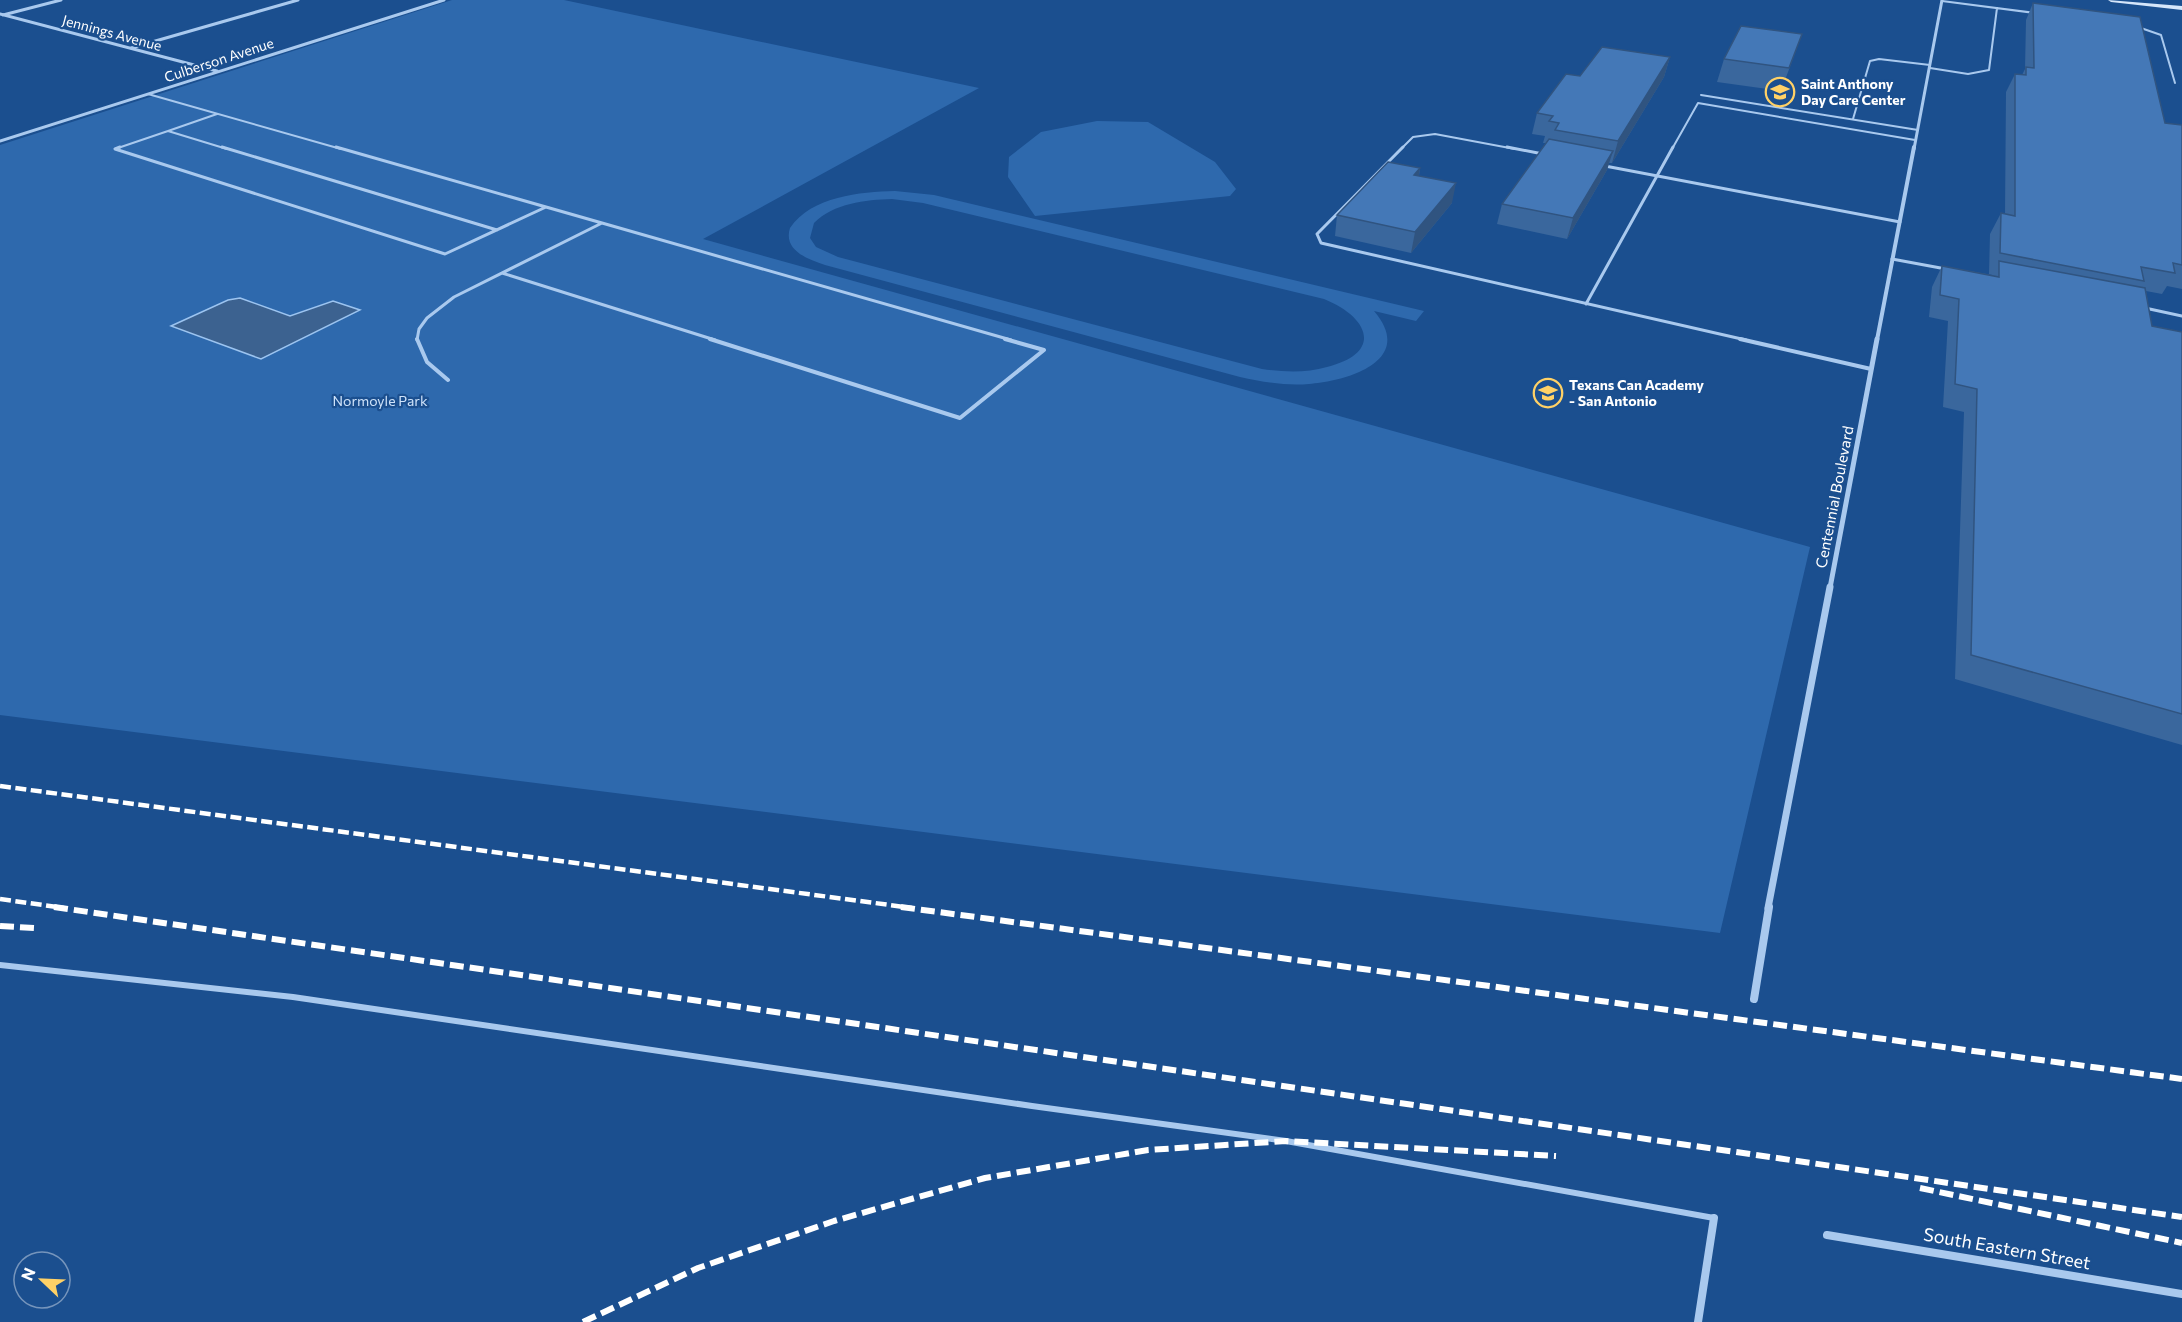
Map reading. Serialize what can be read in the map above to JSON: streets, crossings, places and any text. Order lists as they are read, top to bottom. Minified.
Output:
{"streets":{"street":["Jennings Avenue","Culberson Avenue","Centennial Boulevard","South Eastern Street"]},"crossings":[["Jennings Avenue","Culberson Avenue"]],"parks":["Normoyle Park"],"places":{"school or university":["Saint Anthony Day Care Center","Texans Can Academy - San Antonio"]},"north":"top left"}
